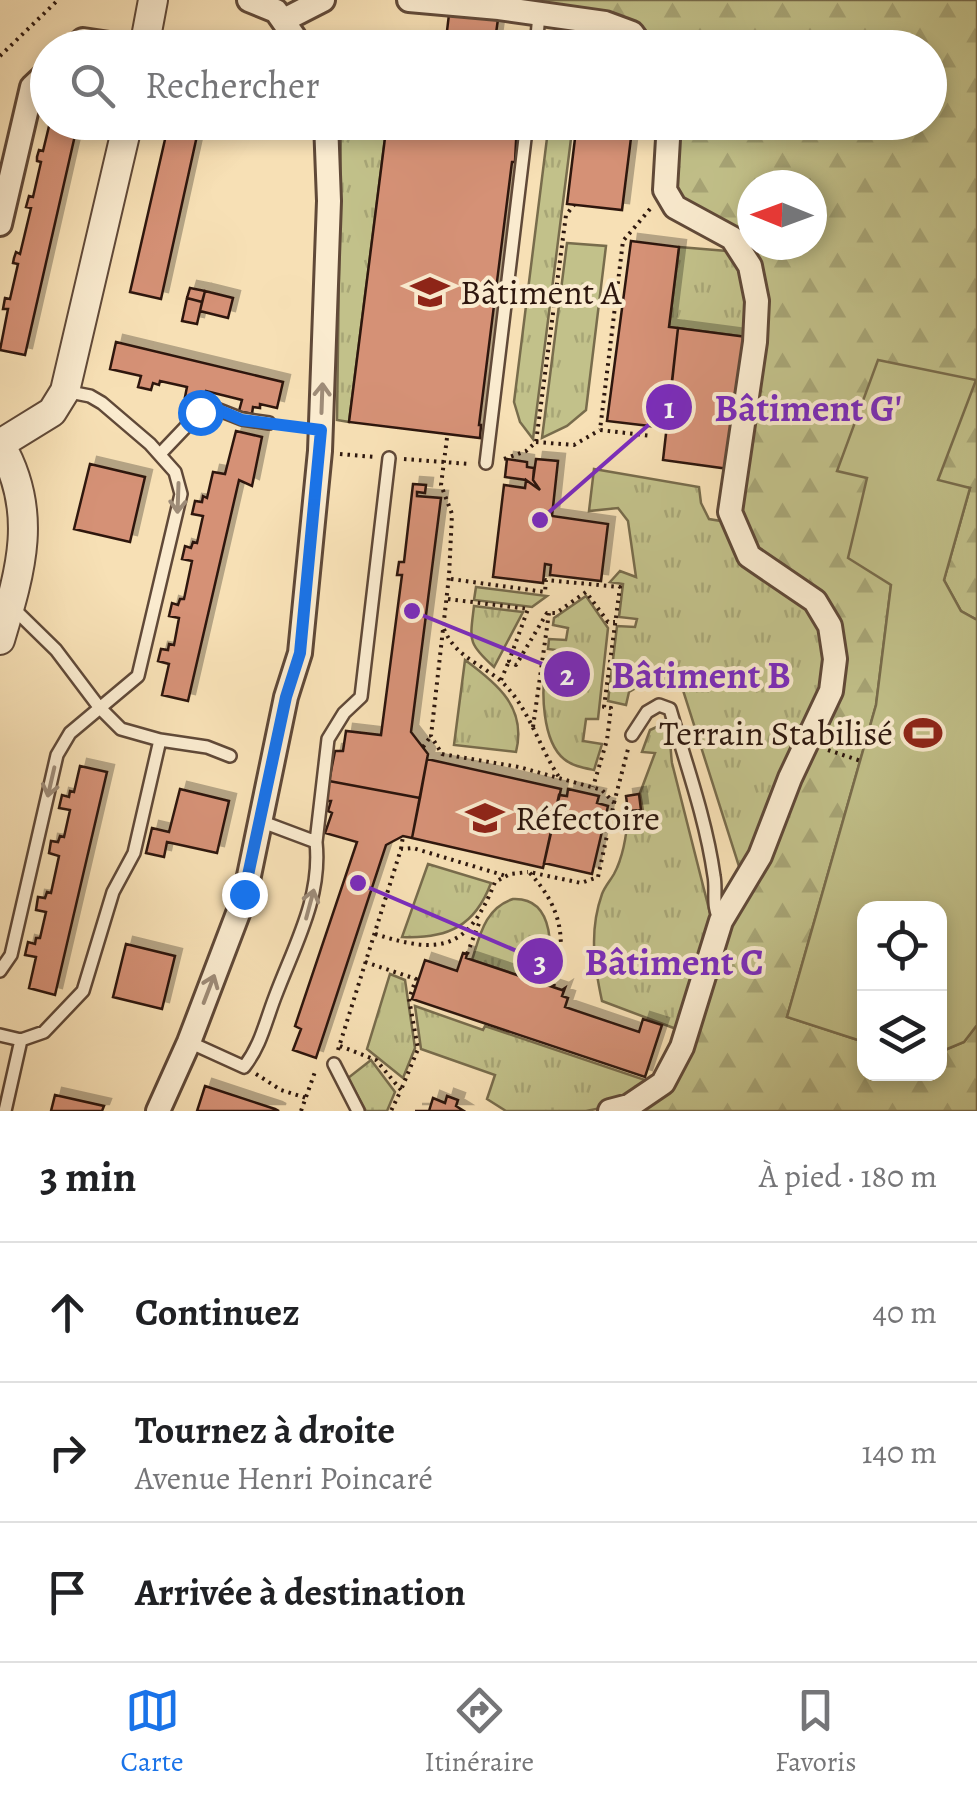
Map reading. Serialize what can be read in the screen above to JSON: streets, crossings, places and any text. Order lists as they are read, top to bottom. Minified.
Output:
{"places":{"school or university":["Bâtiment A","Réfectoire"],"other":["Bâtiment G'","Bâtiment B","Bâtiment C"],"sports":["Terrain Stabilisé"]},"north":"left","page":{"search":"Rechercher","heading":["3 min","À pied · 180 m"],"list":[["Continuez","40 m"],["Tournez à droite","Avenue Henri Poincaré","140 m"],"Arrivée à destination"],"nav":["Carte","Itinéraire","Favoris"]}}
